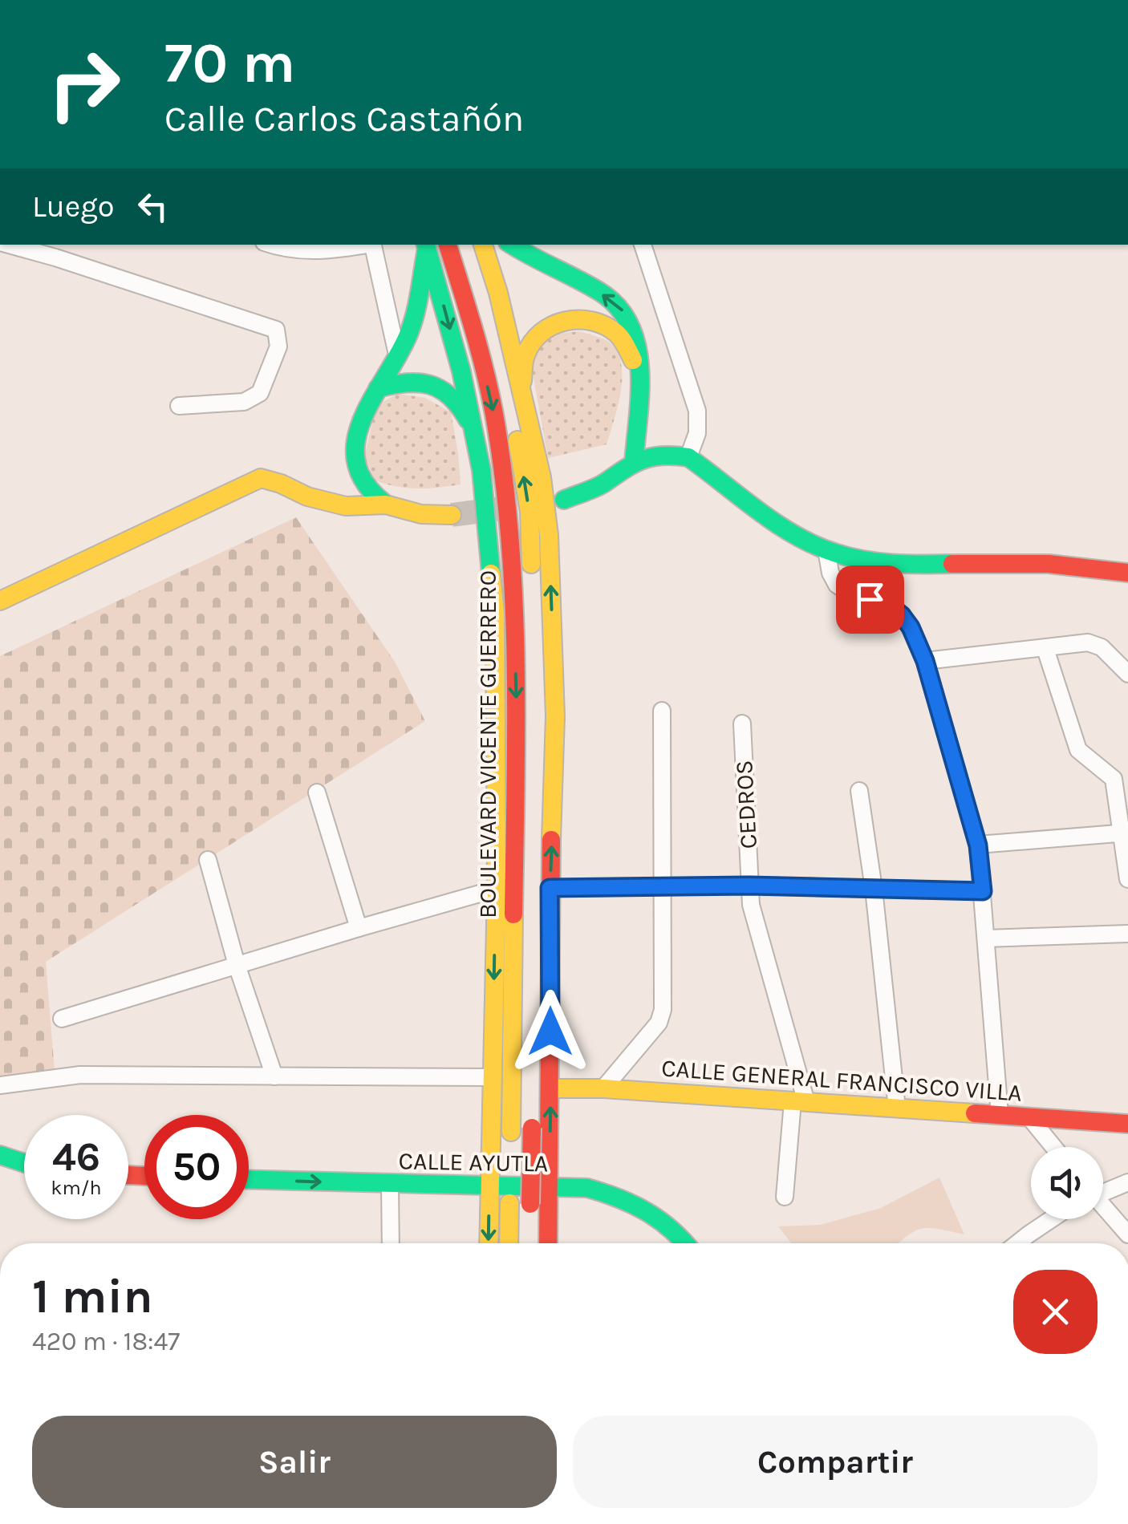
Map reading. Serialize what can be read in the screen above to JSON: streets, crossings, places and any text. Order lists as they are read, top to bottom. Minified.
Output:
{"streets":{"main road":["BOULEVARD VICENTE GUERRERO","CALLE GENERAL FRANCISCO VILLA","CALLE AYUTLA"],"street":["CEDROS"]},"crossings":[["BOULEVARD VICENTE GUERRERO","CALLE AYUTLA"],["CEDROS","CALLE GENERAL FRANCISCO VILLA"]],"page":{"turn":["70 m","Calle Carlos Castañón"],"then":"Luego","speed":"46 km/h","limit":"50","heading":["1 min","420 m · 18:47"],"buttons":["Salir","Compartir"]}}
